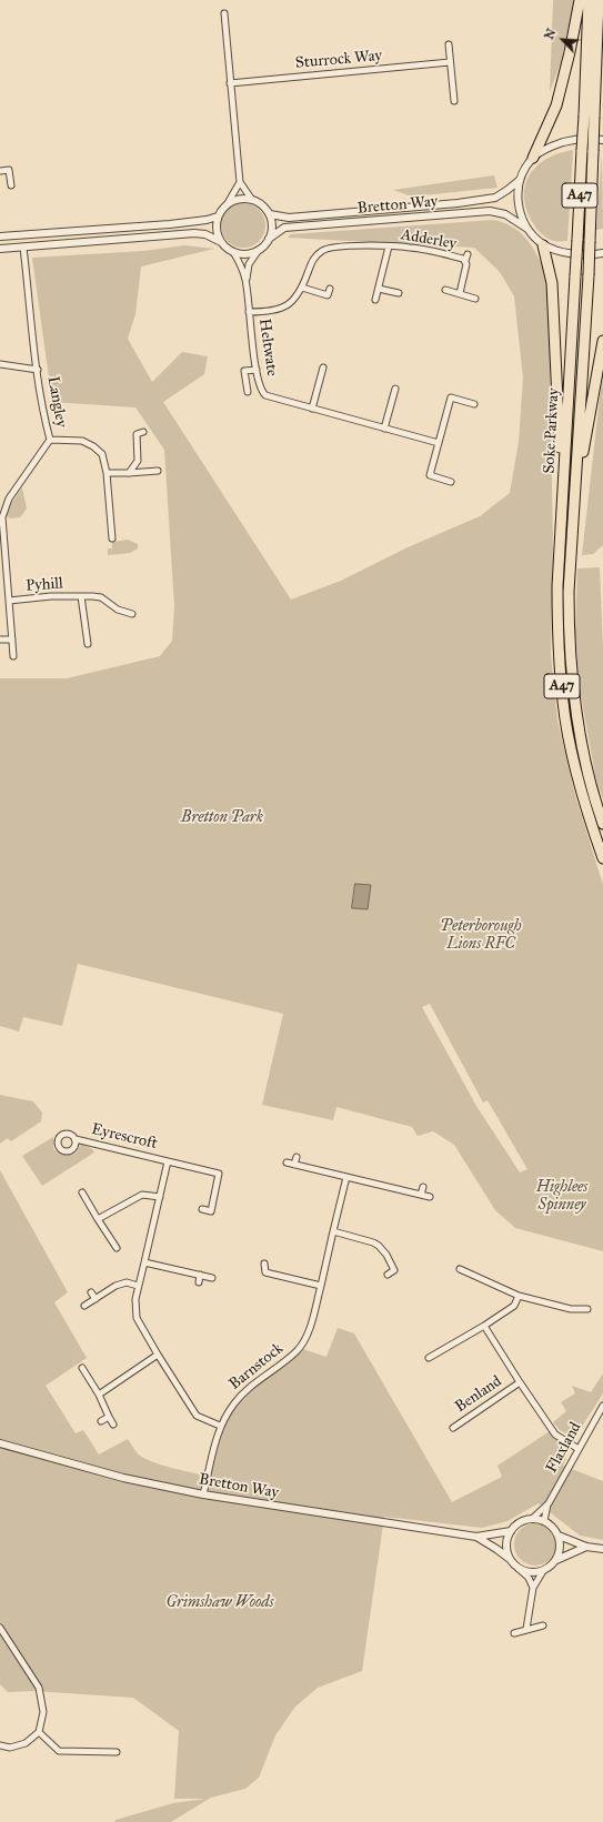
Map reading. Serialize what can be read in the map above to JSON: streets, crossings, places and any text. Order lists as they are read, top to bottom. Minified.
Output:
{"streets":{"highway":["A47","Soke Parkway"],"street":["Sturrock Way","Bretton Way","Adderley","Heltwate","Langley","Pyhill","Eyrescroft","Barnstock","Benland","Flaxland"]},"crossings":[["A47","Soke Parkway"],["Bretton Way","Heltwate"],["Bretton Way","Barnstock"],["Bretton Way","Flaxland"],["Adderley","Heltwate"],["Langley","Pyhill"],["Eyrescroft","Barnstock"],["Benland","Flaxland"]],"parks":["Bretton Park","Peterborough Lions RFC","Highlees Spinney","Grimshaw Woods"],"north":"top left"}
